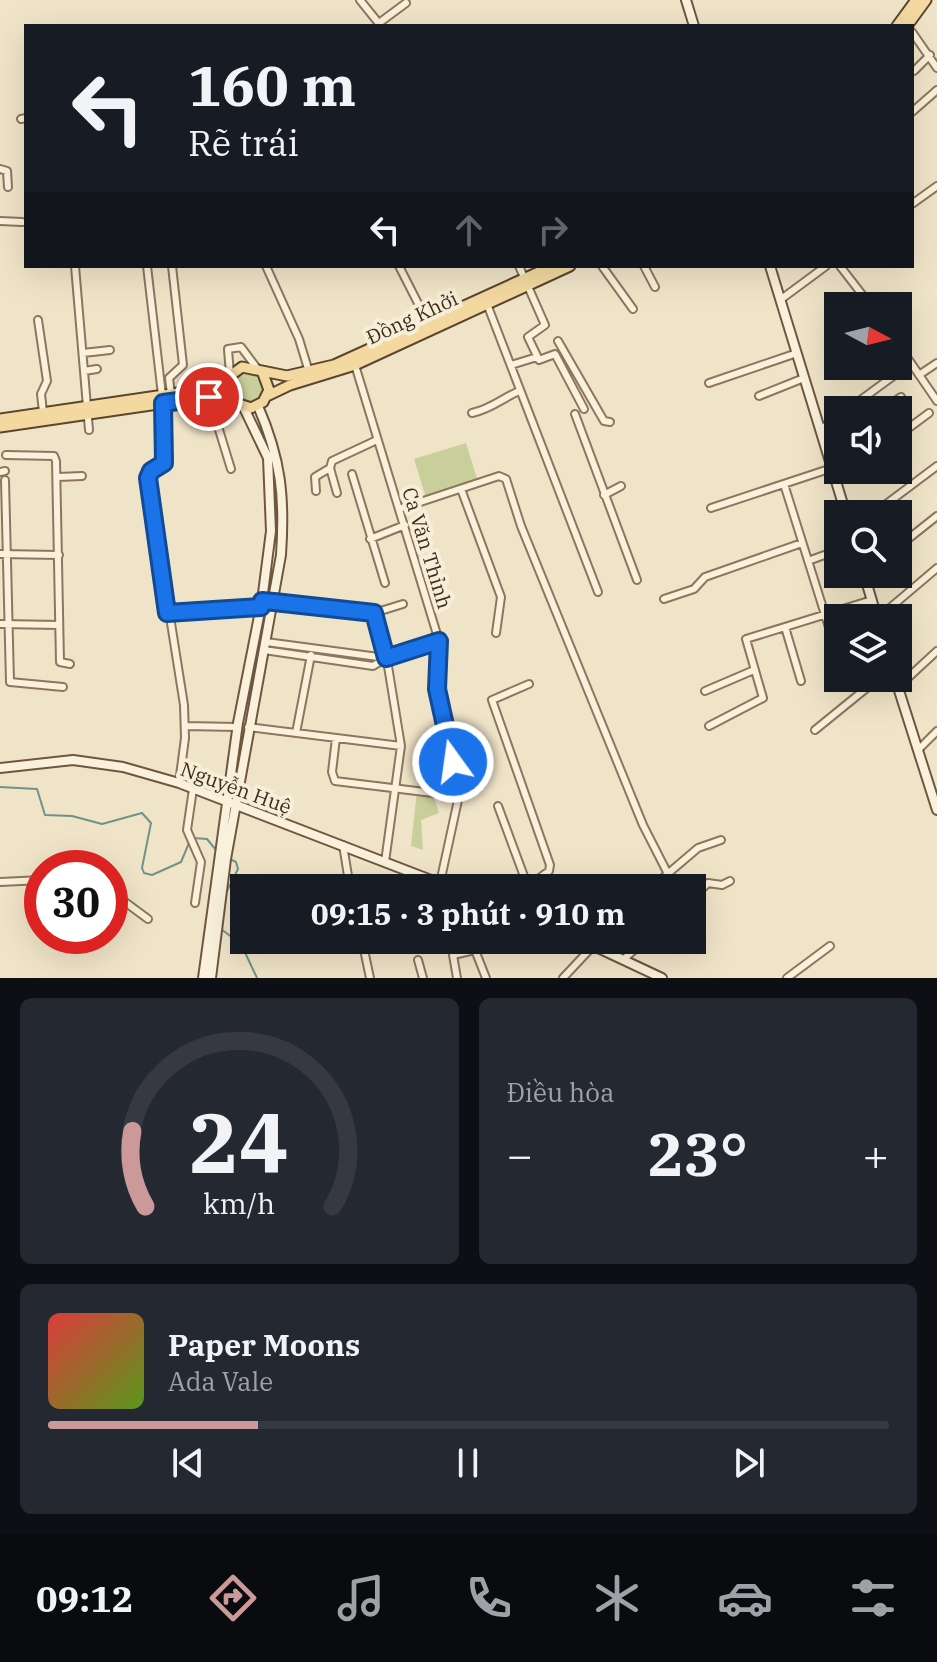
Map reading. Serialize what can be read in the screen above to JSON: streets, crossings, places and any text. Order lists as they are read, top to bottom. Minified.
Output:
{"streets":{"main road":["Đồng Khởi"],"street":["Ca Văn Thỉnh","Nguyễn Huệ"]},"crossings":[["Đồng Khởi","Ca Văn Thỉnh"]],"north":"right","page":{"turn":["160 m","Rẽ trái"],"limit":"30","trip":"09:15 · 3 phút · 910 m","tile":"Điều hòa","heat":["−","23°","+"],"song":["Paper Moons","Ada Vale"],"tabs":"09:12","gauge":["24","km/h"]}}
